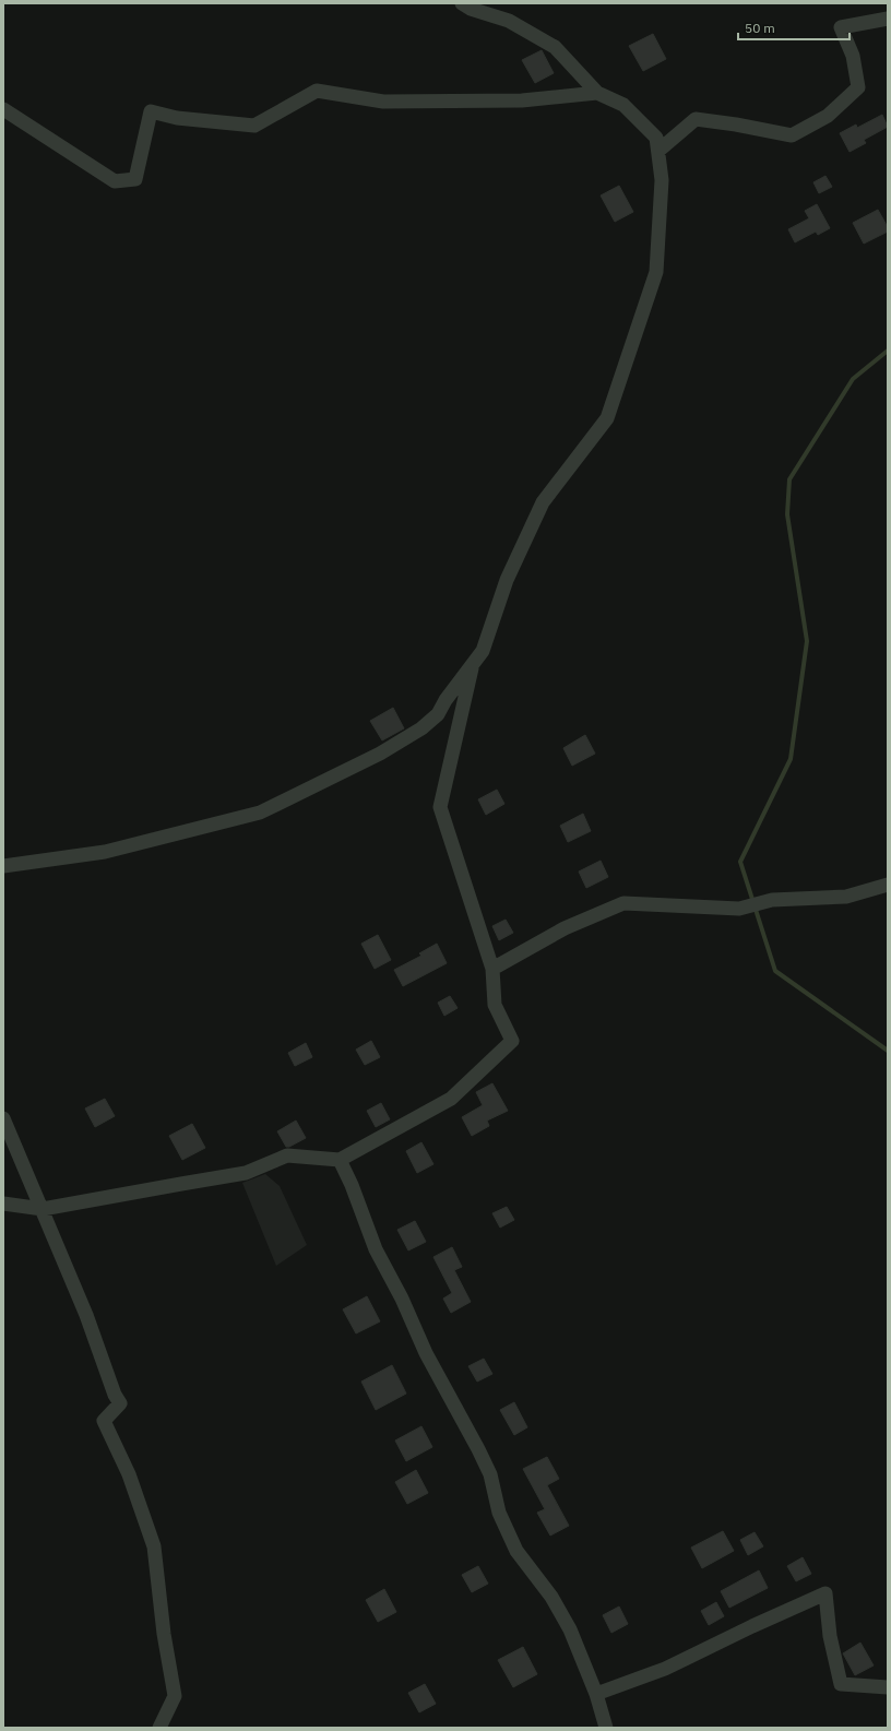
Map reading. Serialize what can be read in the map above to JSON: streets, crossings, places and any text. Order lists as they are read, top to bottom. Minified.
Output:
{"scale_bar":"50 m"}
